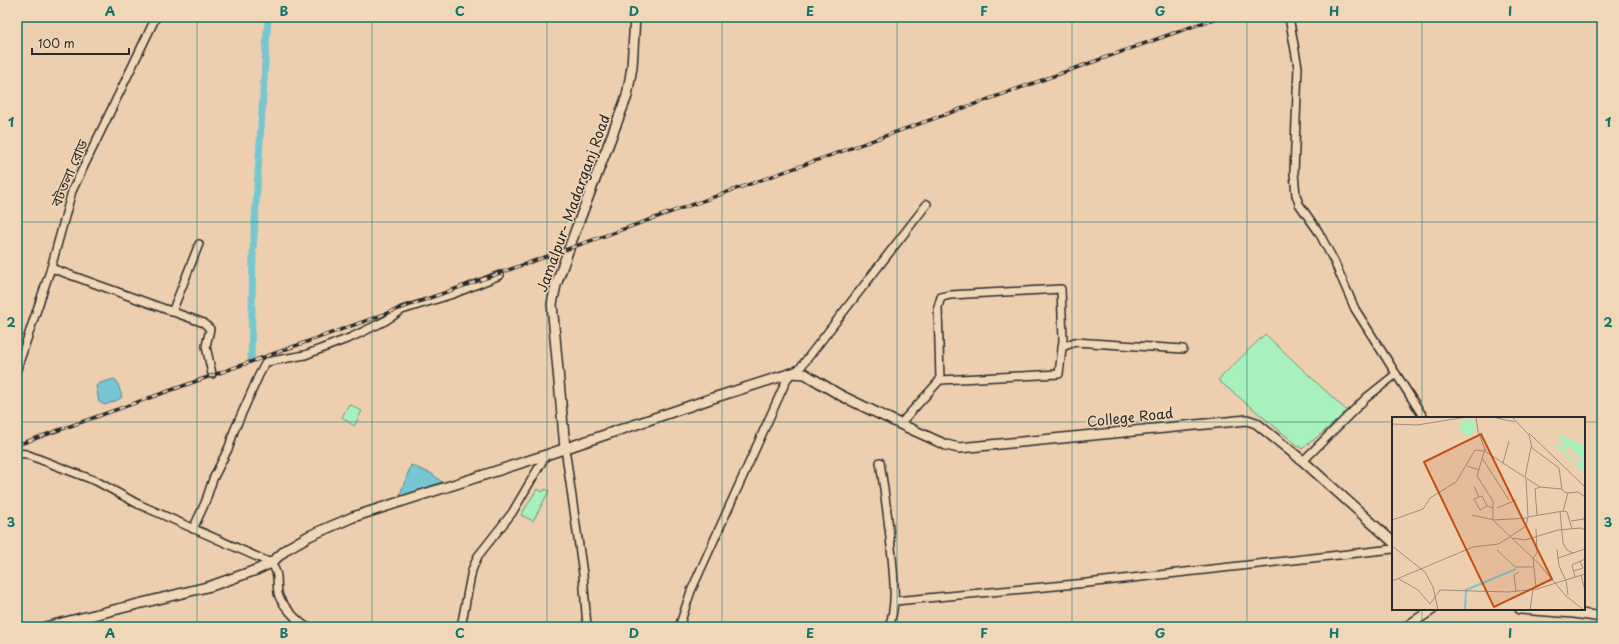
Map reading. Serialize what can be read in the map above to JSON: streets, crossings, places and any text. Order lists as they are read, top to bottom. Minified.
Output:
{"streets":{"main road":["Jamalpur- Madarganj Road","College Road"],"street":["বটতলা রোড"]},"scale_bar":"100 m","grid":{"columns":["A","B","C","D","E","F","G","H","I"],"rows":["1","2","3"]}}
